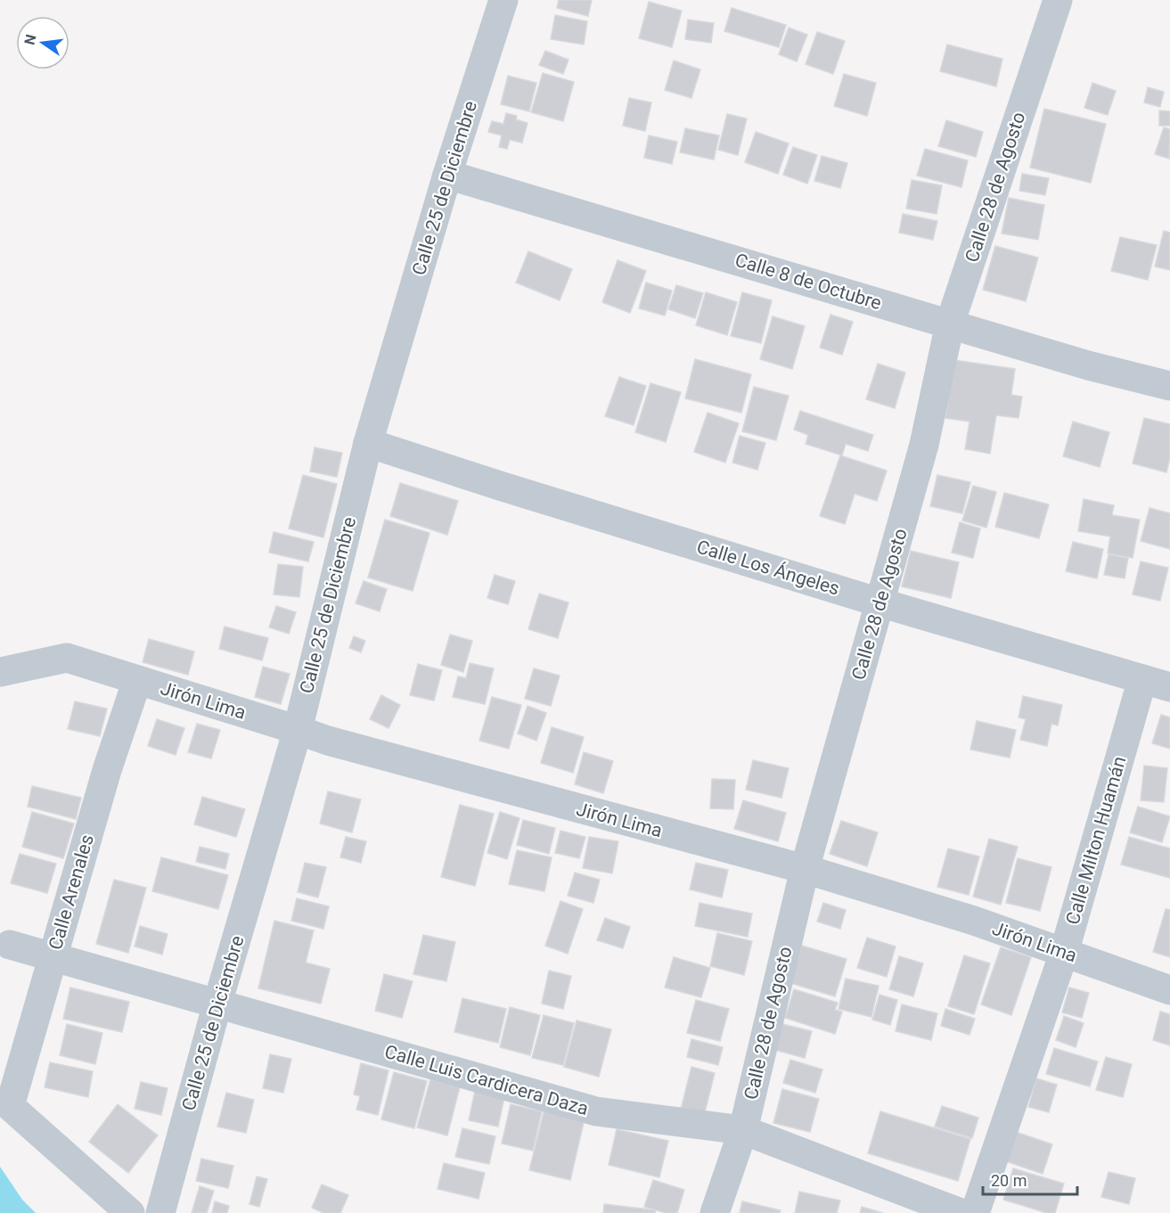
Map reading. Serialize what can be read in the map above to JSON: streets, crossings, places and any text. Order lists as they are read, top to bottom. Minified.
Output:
{"streets":{"street":["Calle 28 de Agosto","Calle 25 de Diciembre","Calle 8 de Octubre","Calle Los Ángeles","Jirón Lima","Calle Milton Huamán","Calle Arenales","Calle Luis Cardicera Daza"]},"crossings":[["Calle 28 de Agosto","Calle 8 de Octubre"],["Calle 28 de Agosto","Calle Los Ángeles"],["Calle 28 de Agosto","Jirón Lima"],["Calle 28 de Agosto","Calle Luis Cardicera Daza"],["Calle 25 de Diciembre","Calle 8 de Octubre"],["Calle 25 de Diciembre","Calle Los Ángeles"],["Calle 25 de Diciembre","Jirón Lima"],["Calle 25 de Diciembre","Calle Luis Cardicera Daza"],["Calle Los Ángeles","Calle Milton Huamán"],["Jirón Lima","Calle Milton Huamán"],["Jirón Lima","Calle Arenales"],["Calle Arenales","Calle Luis Cardicera Daza"]],"scale_bar":"20 m","north":"left"}
